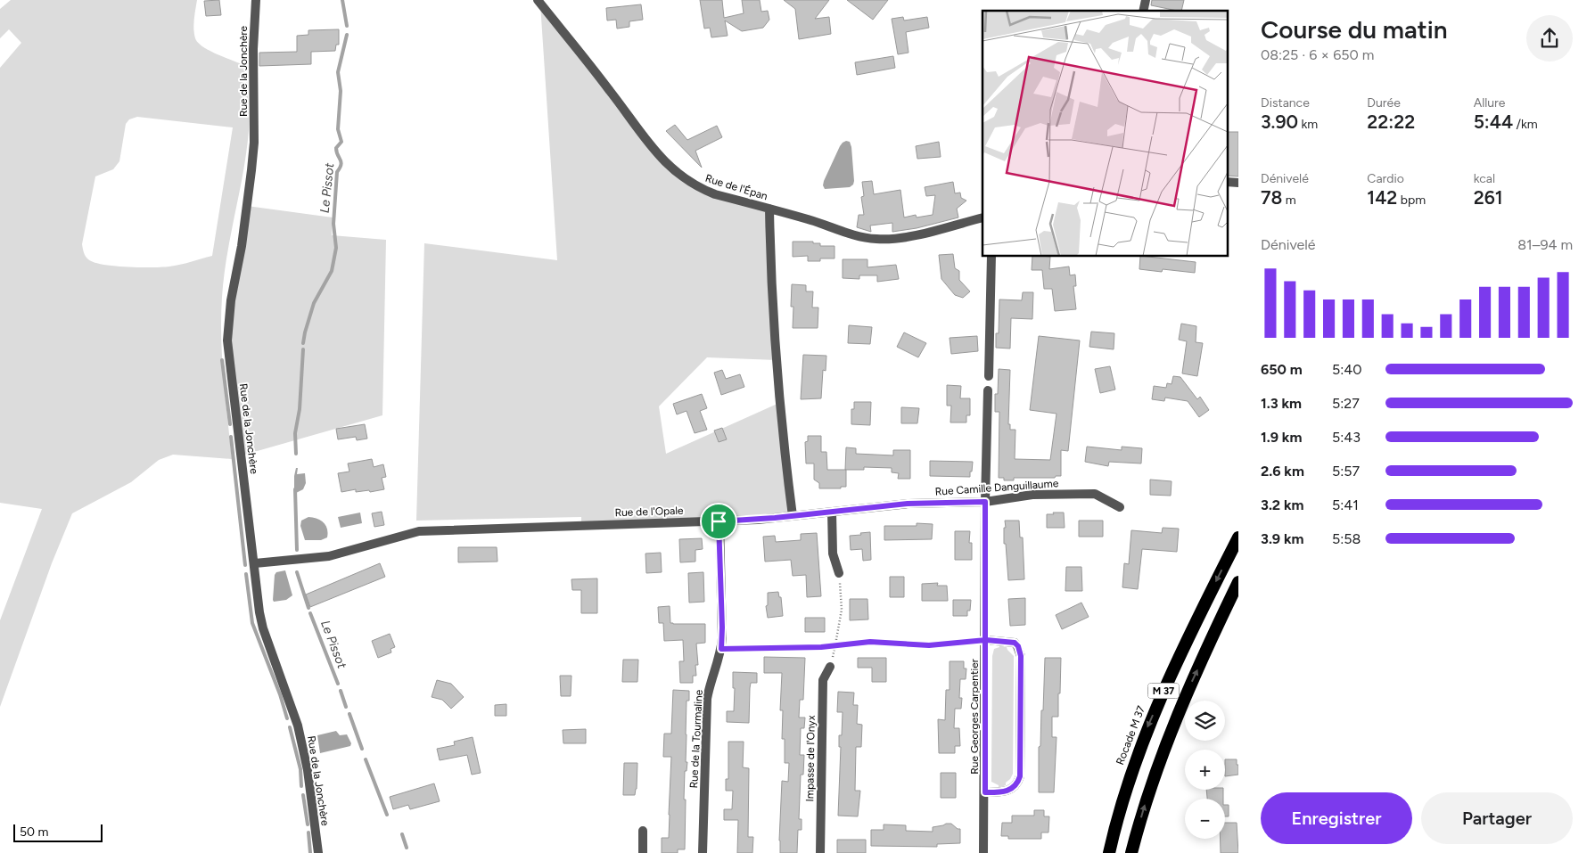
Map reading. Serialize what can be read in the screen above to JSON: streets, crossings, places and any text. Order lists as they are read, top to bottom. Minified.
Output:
{"streets":{"highway":["M 37","Rocade M 37"],"street":["Rue de la Jonchère","Rue de l'Épan","Rue Camille Danguillaume","Rue de l'Opale","Rue Georges Carpentier","Rue de la Tourmaline","Impasse de l'Onyx"]},"crossings":[["Rue de la Jonchère","Rue de l'Opale"],["Rue Camille Danguillaume","Rue de l'Opale"],["Rue Camille Danguillaume","Rue Georges Carpentier"],["Rue de l'Opale","Rue de la Tourmaline"]],"water":["Le Pissot"],"scale_bar":"50 m","page":{"heading":["Course du matin","08:25 · 6 × 650 m"],"stats":[["Distance","3.90 km"],["Durée","22:22"],["Allure","5:44 /km"],["Dénivelé","78 m"],["Cardio","142 bpm"],["kcal","261"]],"chart":["Dénivelé","81–94 m"],"list":[{"name":"650 m","note":"5:40"},{"name":"1.3 km","note":"5:27"},{"name":"1.9 km","note":"5:43"},{"name":"2.6 km","note":"5:57"},{"name":"3.2 km","note":"5:41"},{"name":"3.9 km","note":"5:58"}],"map_buttons":["+","−"],"buttons":["Enregistrer","Partager"],"scale":"50 m"}}
